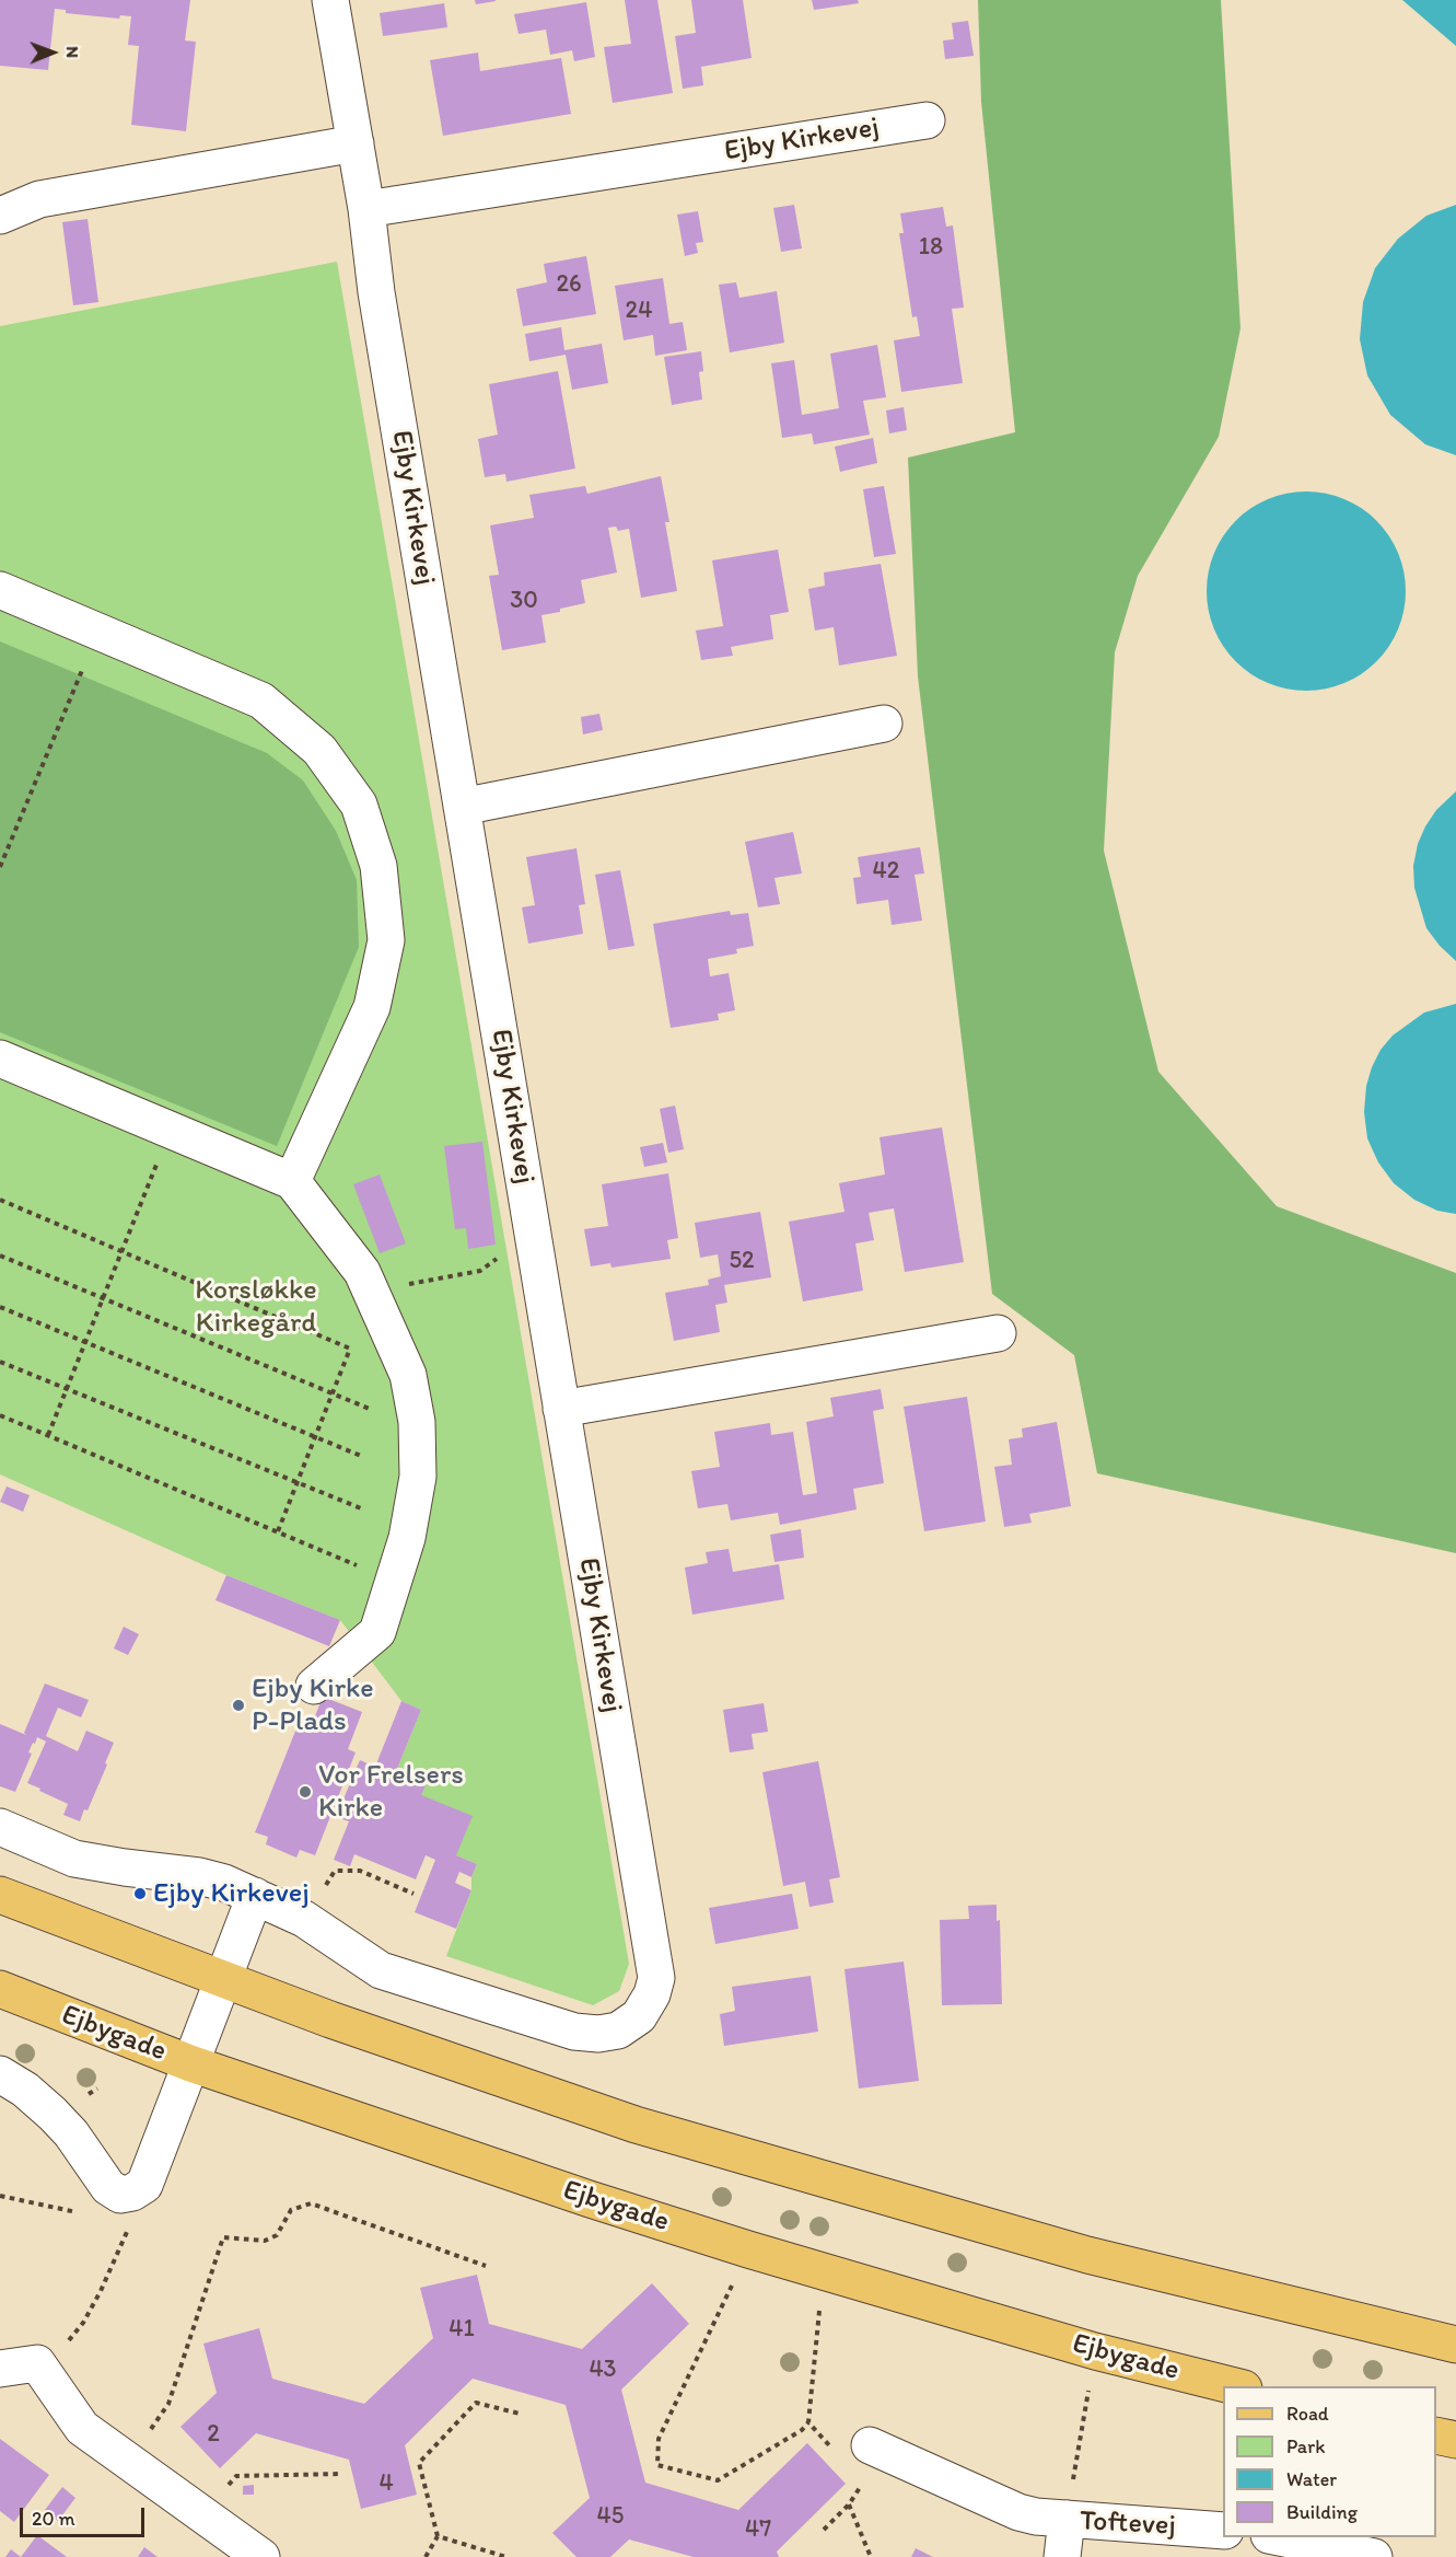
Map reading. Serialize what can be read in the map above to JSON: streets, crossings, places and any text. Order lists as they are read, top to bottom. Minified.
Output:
{"streets":{"main road":["Ejbygade"],"street":["Ejby Kirkevej","Toftevej"]},"parks":["Korsløkke Kirkegård"],"places":["Ejby Kirke P-Plads","Vor Frelsers Kirke","Ejby Kirkevej"],"house_numbers":["18","26","24","30","42","52","41","43","2","4","45","47"],"legend":["Road","Park","Water","Building"],"scale_bar":"20 m","north":"right"}
